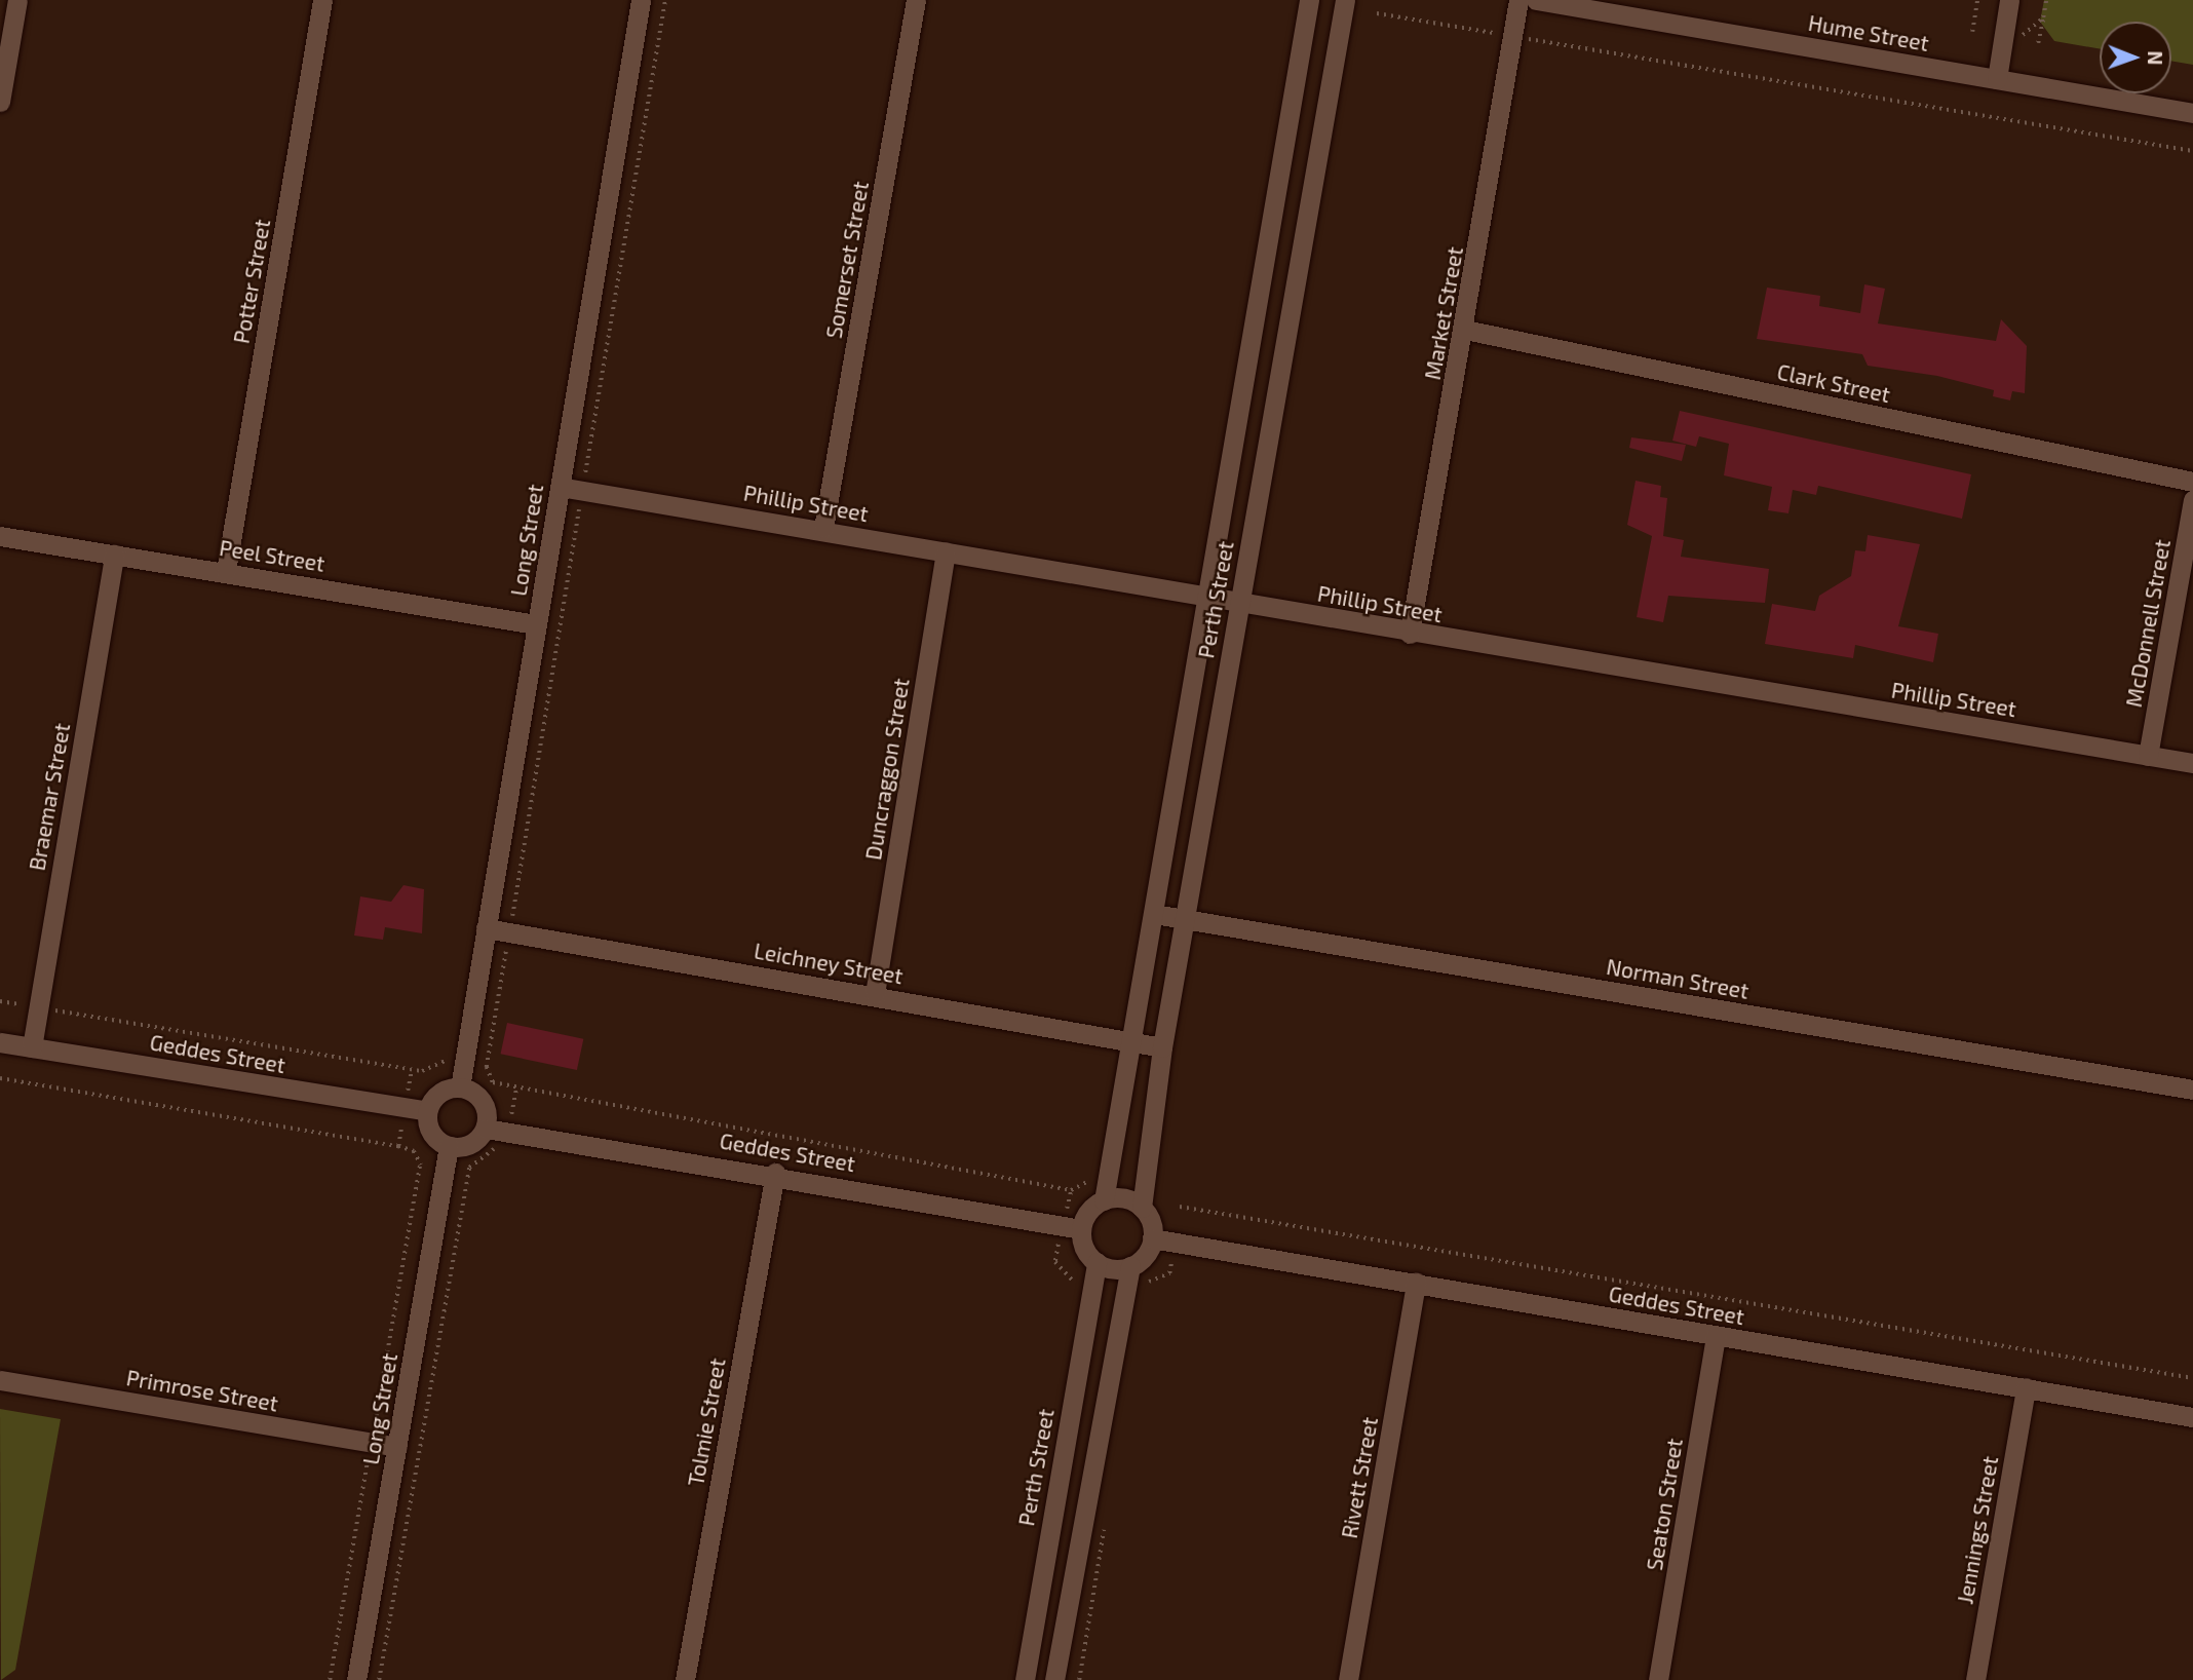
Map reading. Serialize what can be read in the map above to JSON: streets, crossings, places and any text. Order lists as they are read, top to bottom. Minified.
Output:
{"streets":{"street":["Hume Street","Somerset Street","Potter Street","Market Street","Clark Street","Phillip Street","Long Street","Peel Street","Perth Street","McDonnell Street","Duncraggon Street","Braemar Street","Leichney Street","Norman Street","Geddes Street","Primrose Street","Tolmie Street","Rivett Street","Seaton Street","Jennings Street"]},"crossings":[["Somerset Street","Phillip Street"],["Potter Street","Peel Street"],["Market Street","Clark Street"],["Market Street","Phillip Street"],["Phillip Street","Long Street"],["Phillip Street","Perth Street"],["Phillip Street","McDonnell Street"],["Phillip Street","Duncraggon Street"],["Long Street","Peel Street"],["Long Street","Leichney Street"],["Long Street","Geddes Street"],["Long Street","Primrose Street"],["Peel Street","Braemar Street"],["Perth Street","Leichney Street"],["Perth Street","Norman Street"],["Perth Street","Geddes Street"],["Duncraggon Street","Leichney Street"],["Braemar Street","Geddes Street"],["Geddes Street","Tolmie Street"],["Geddes Street","Rivett Street"],["Geddes Street","Seaton Street"],["Geddes Street","Jennings Street"]],"north":"right"}
